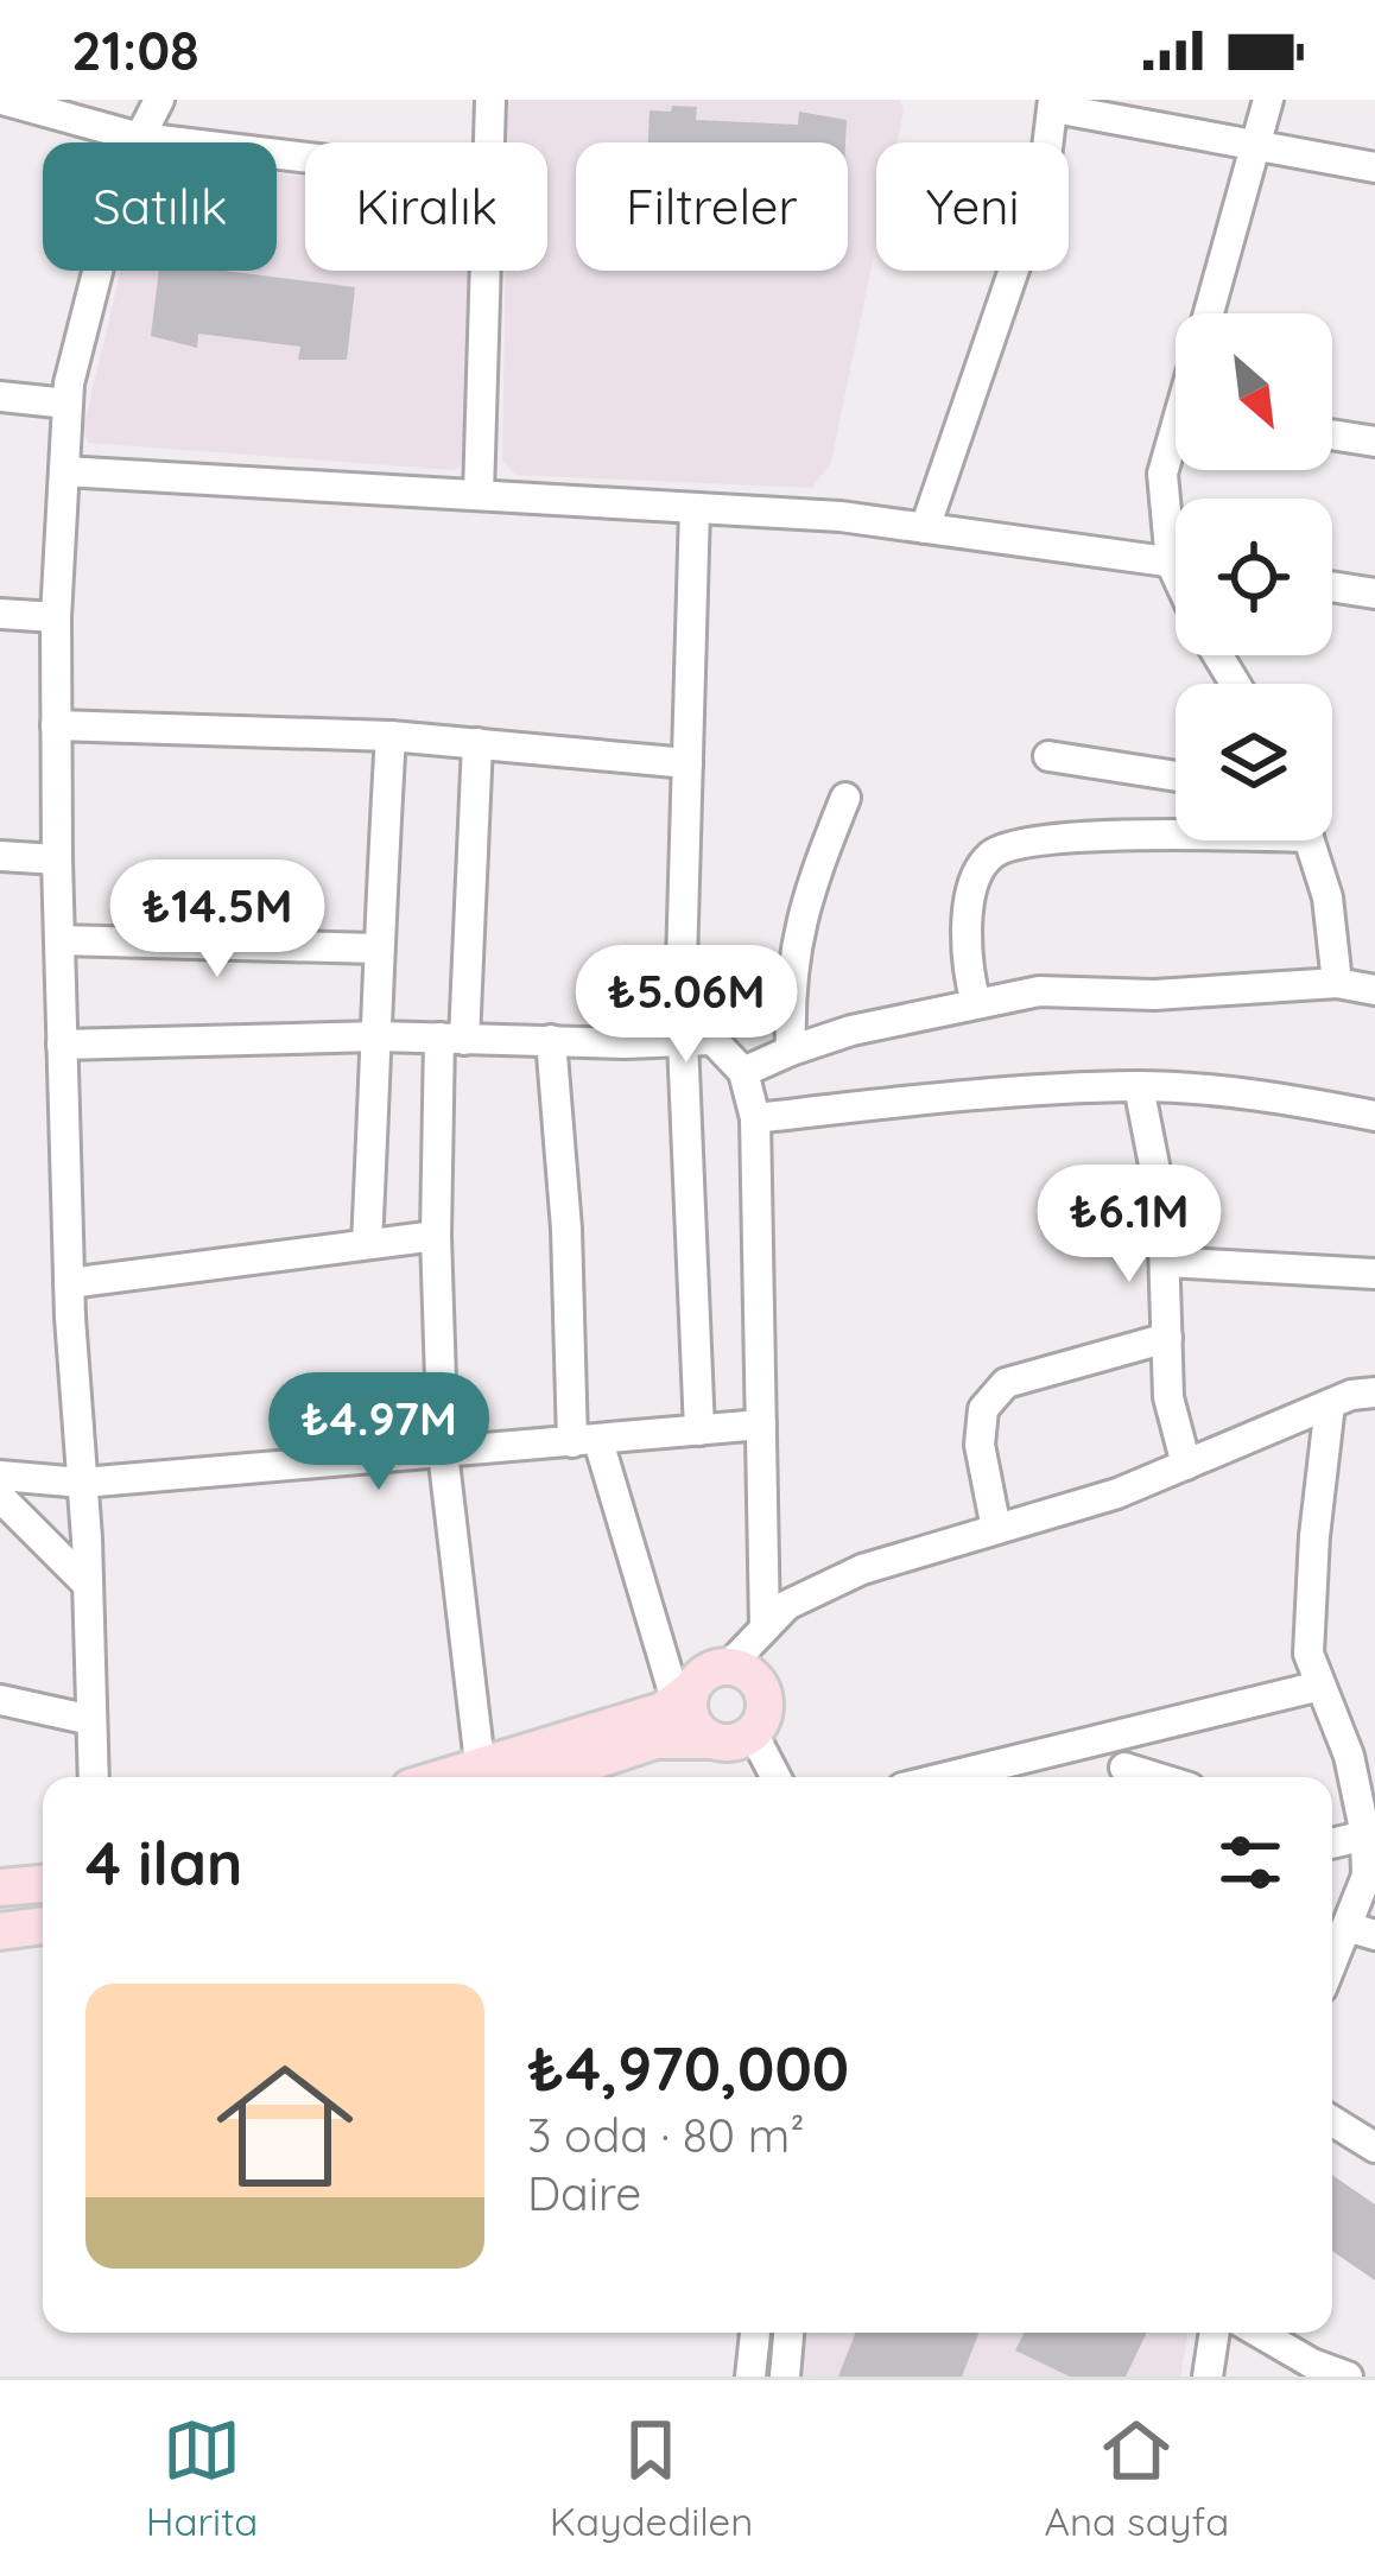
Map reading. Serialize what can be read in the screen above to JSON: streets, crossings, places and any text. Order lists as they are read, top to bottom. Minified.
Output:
{"north":"bottom right","page":{"status":"21:08","chip":["Satılık","Kiralık","Filtreler","Yeni"],"price":["₺14.5M","₺5.06M","₺6.1M","₺4.97M"],"heading":"4 ilan","list":[{"name":"₺4,970,000","note":"3 oda · 80 m² · Daire"}],"tabs":["Harita","Kaydedilen","Ana sayfa"]}}
